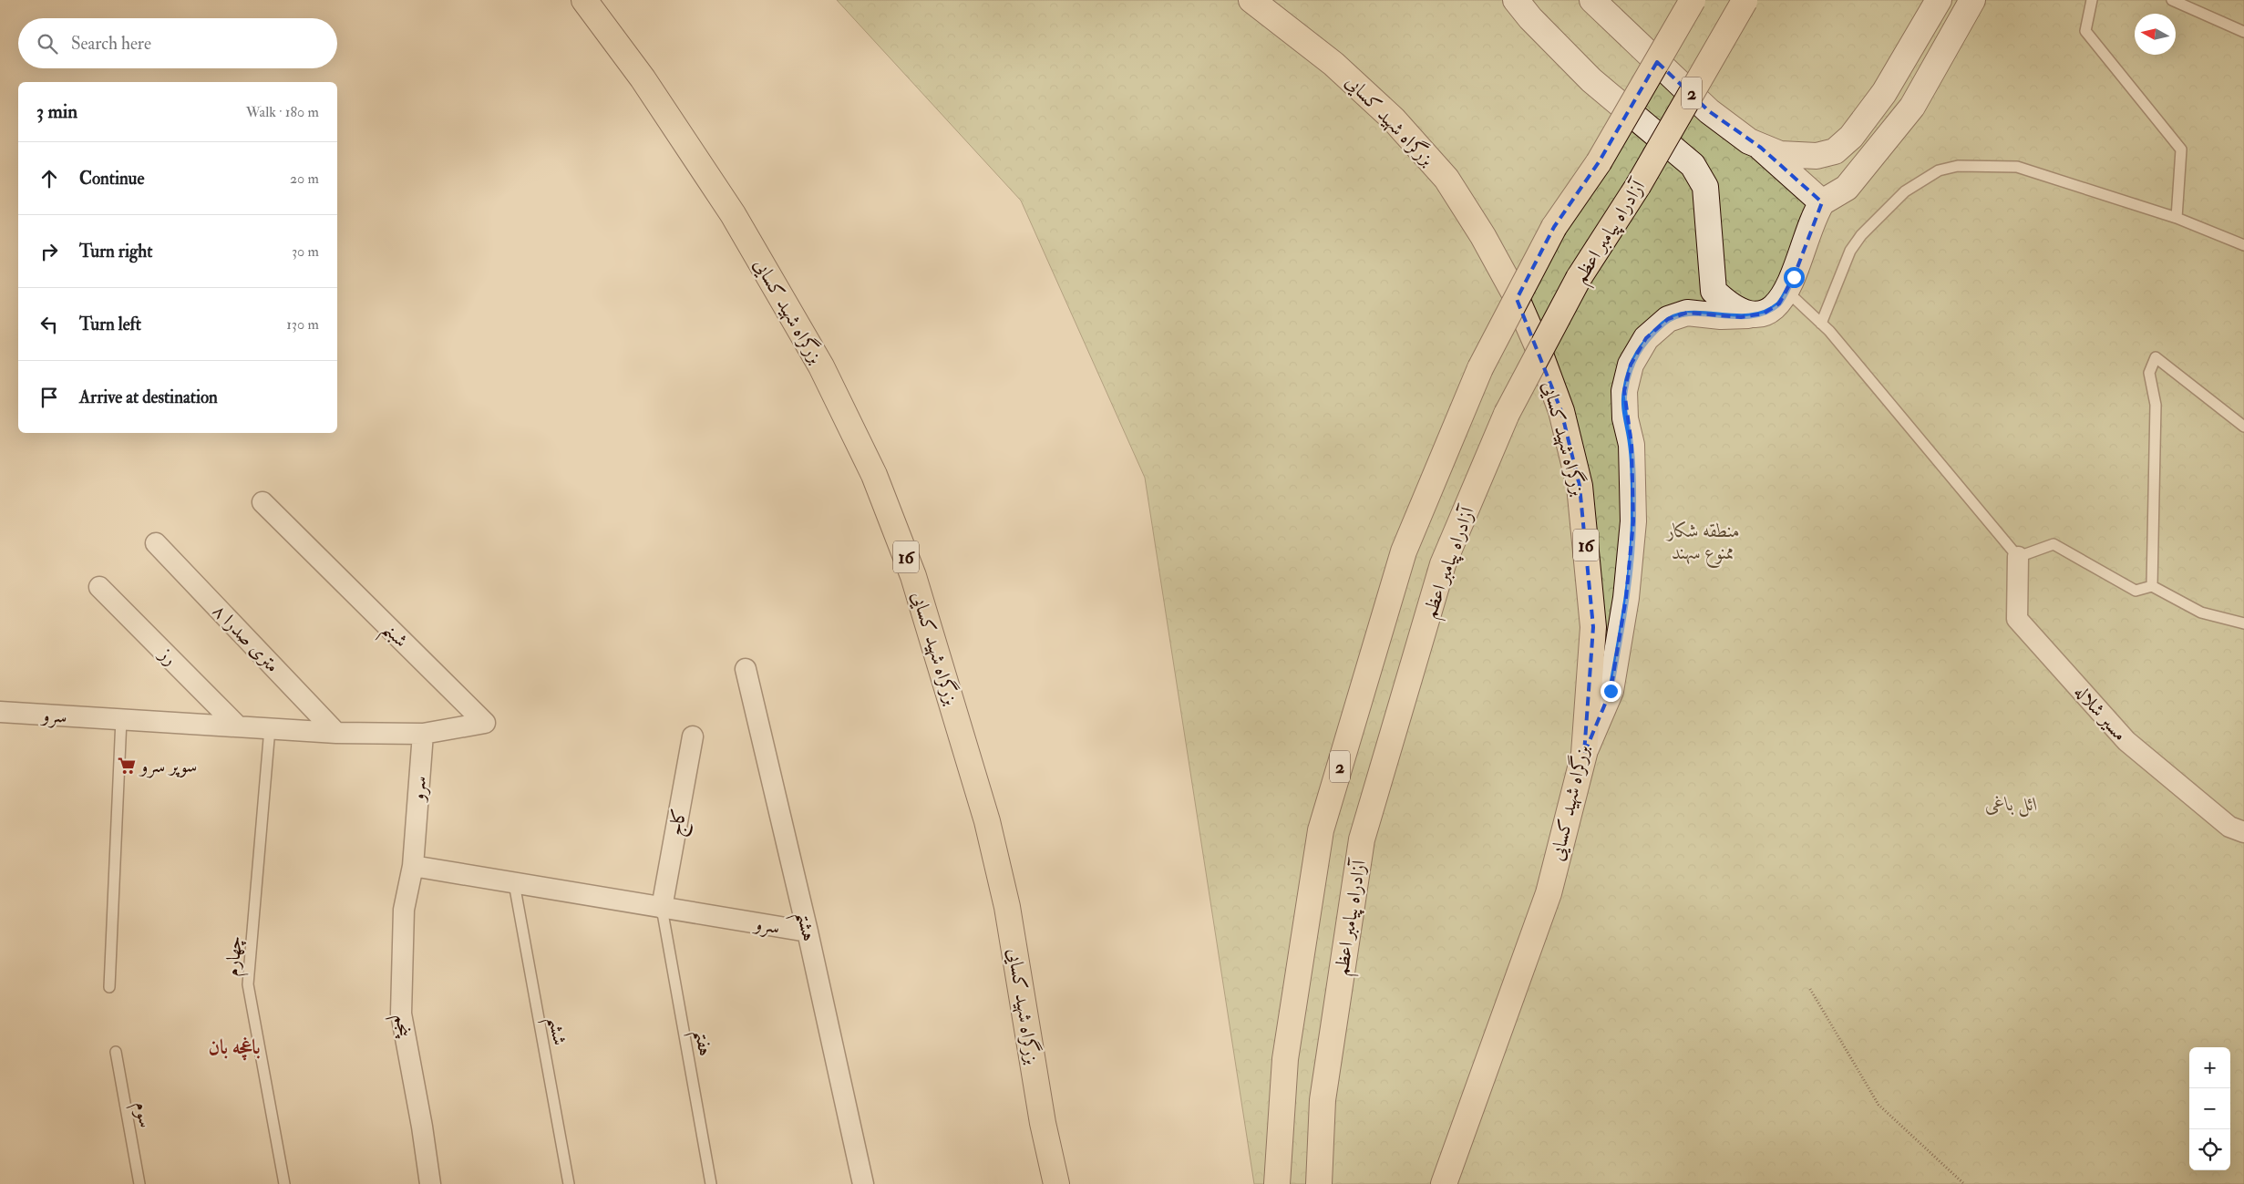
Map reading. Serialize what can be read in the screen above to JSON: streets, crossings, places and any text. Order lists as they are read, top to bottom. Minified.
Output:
{"streets":{"highway":["2","بزرگراه شهید کسایی","آزادراه پیامبر اعظم","16"],"street":["شبنم","۸ متری صدرا","رز","مسیر شلاله","سرو","کاج","هشتم","پنجم"],"lane":["چهارم","ششم","هفتم","سوم"]},"crossings":[["شبنم","سرو"],["۸ متری صدرا","سرو"],["رز","سرو"],["سرو","کاج"],["سرو","هشتم"],["سرو","چهارم"],["سرو","پنجم"],["سرو","ششم"],["سرو","هفتم"],["کاج","هفتم"]],"districts":["باغچه بان"],"parks":["منطقه شکار ممنوع سهند","ائل باغی"],"places":{"supermarket":["سوپر سرو"]},"north":"left","page":{"search":"Search here","heading":["3 min","Walk · 180 m"],"list":[["Continue","20 m"],["Turn right","30 m"],["Turn left","130 m"],"Arrive at destination"],"map_buttons":["+","−"]}}
